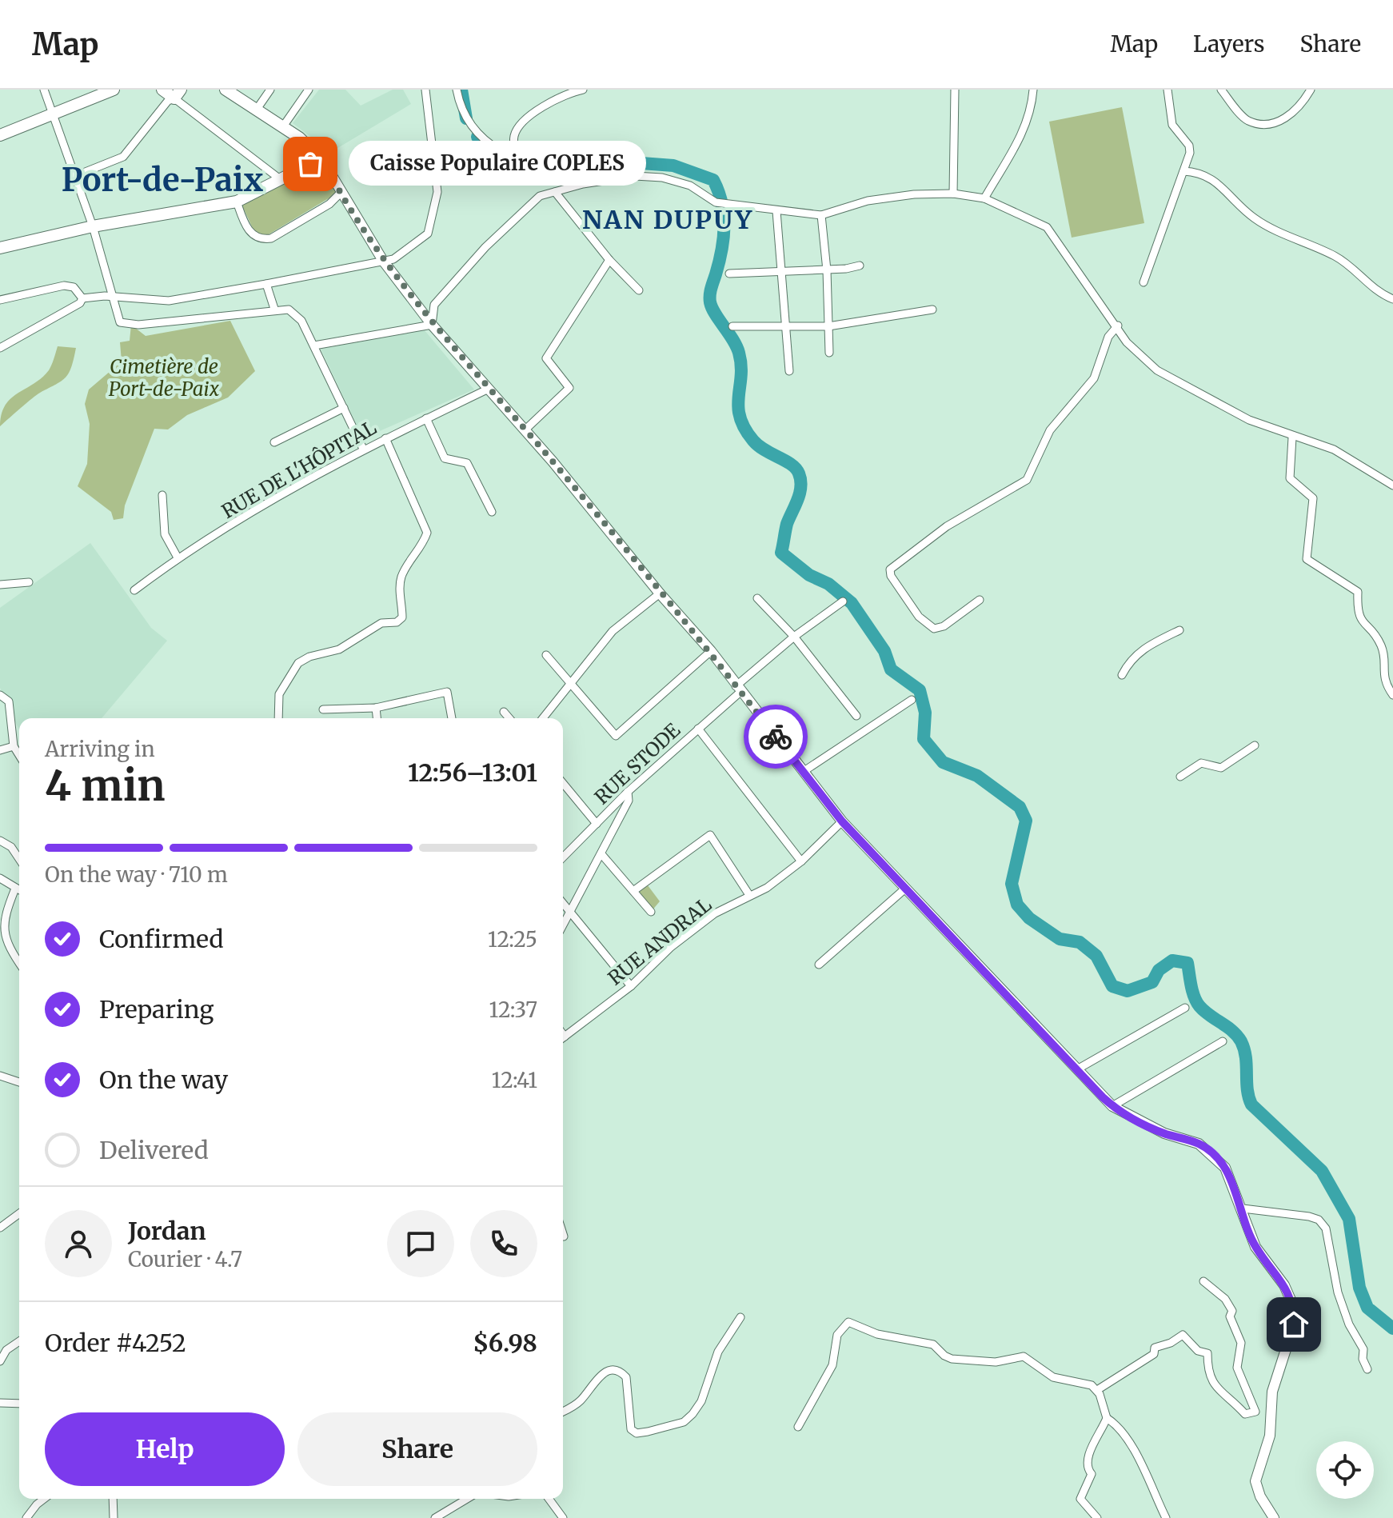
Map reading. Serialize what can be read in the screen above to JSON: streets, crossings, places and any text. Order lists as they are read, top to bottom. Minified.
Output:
{"streets":{"street":["RUE DE L'HÔPITAL","RUE STODE","RUE ANDRAL"]},"districts":["Port-de-Paix","NAN DUPUY"],"parks":["Cimetière de Port-de-Paix"],"places":["Caisse Populaire COPLES"],"page":{"header":"Map","nav":["Map","Layers","Share"],"bubble":"Caisse Populaire COPLES","heading":["4 min","Arriving in","12:56–13:01"],"panel":["Jordan","Courier · 4.7","Order #4252","$6.98"],"bar":"On the way · 710 m","list":[["Confirmed","12:25"],["Preparing","12:37"],["On the way","12:41"],"Delivered"],"buttons":["Help","Share"]}}
